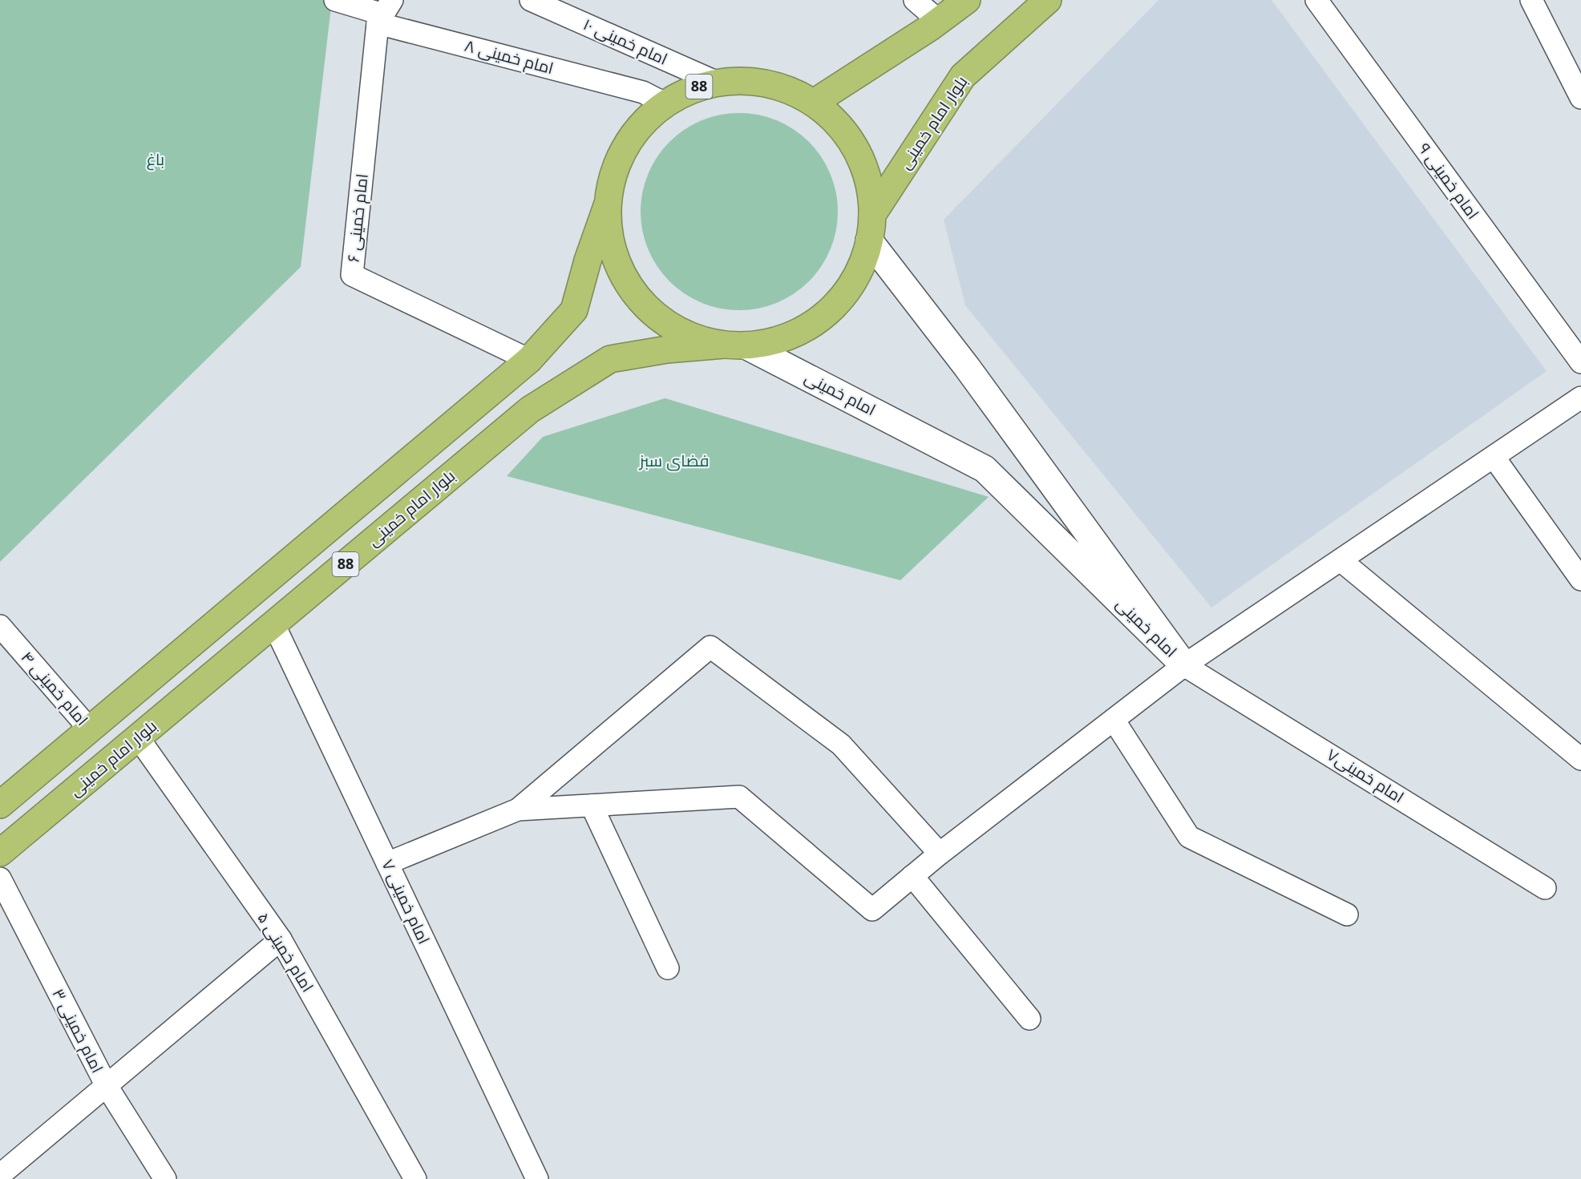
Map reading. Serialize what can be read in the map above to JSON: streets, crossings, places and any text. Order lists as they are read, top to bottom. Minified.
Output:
{"streets":{"highway":["88","بلوار امام خمینی"],"street":["امام خمینی ۱۰","امام خمینی ۸","امام خمینی ۹","امام خمینی ۶","امام خمینی","امام خمینی ۴","امام خمینی۷","امام خمینی ۷","امام خمینی ۵","امام خمینی ۳"]},"crossings":[["امام خمینی ۱۰","88"],["امام خمینی ۸","88"],["امام خمینی ۸","امام خمینی ۶"],["88","بلوار امام خمینی"],["88","امام خمینی ۶"],["88","امام خمینی"],["88","امام خمینی ۴"],["بلوار امام خمینی","امام خمینی"],["بلوار امام خمینی","امام خمینی ۷"],["بلوار امام خمینی","امام خمینی ۵"],["امام خمینی","امام خمینی۷"]],"parks":["باغ","فضای سبز"]}
